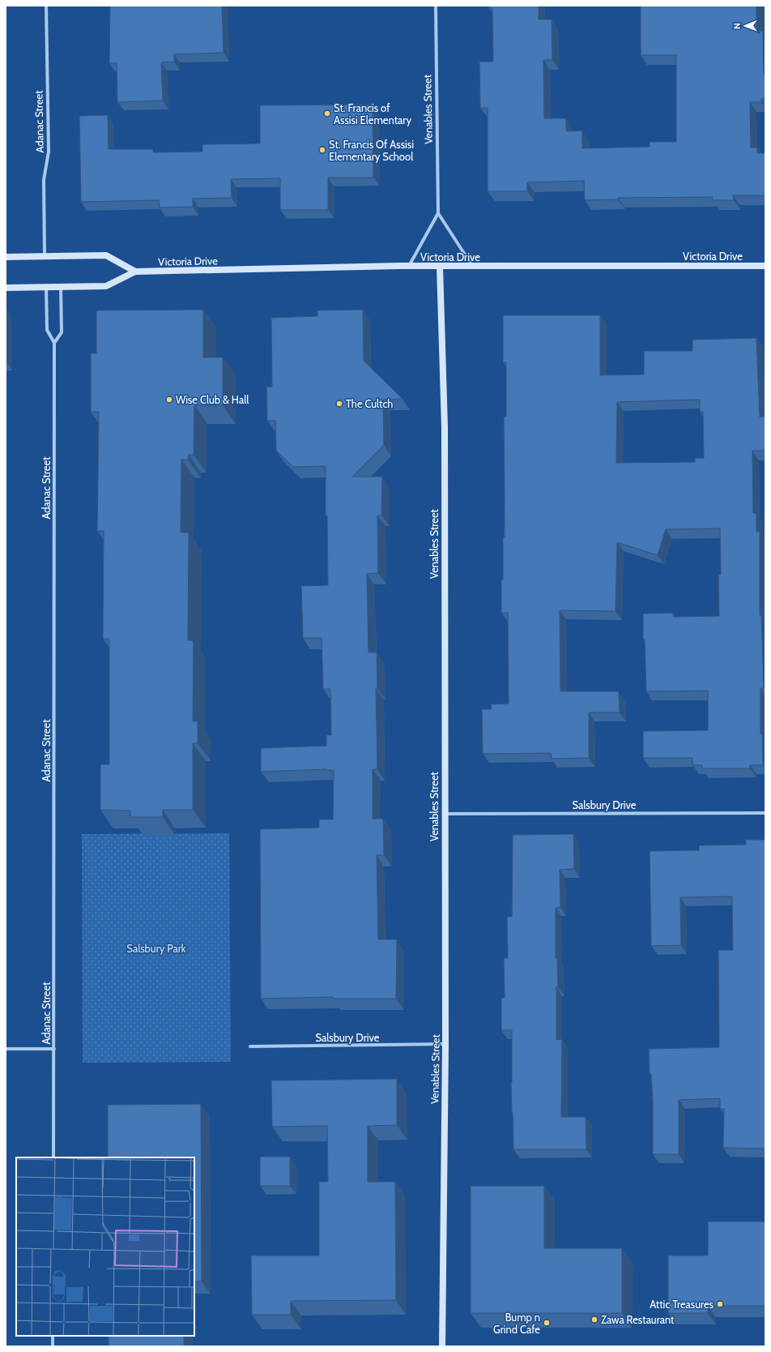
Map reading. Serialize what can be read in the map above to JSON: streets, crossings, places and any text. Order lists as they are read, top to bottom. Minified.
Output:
{"streets":{"street":["Venables Street","Adanac Street","Victoria Drive","Salsbury Drive"]},"crossings":[["Venables Street","Victoria Drive"],["Venables Street","Salsbury Drive"],["Adanac Street","Victoria Drive"]],"parks":["Salsbury Park"],"places":["St. Francis of Assisi Elementary","St. Francis Of Assisi Elementary School","Wise Club & Hall","The Cultch","Attic Treasures","Zawa Restaurant","Bump n Grind Cafe"],"north":"left"}
